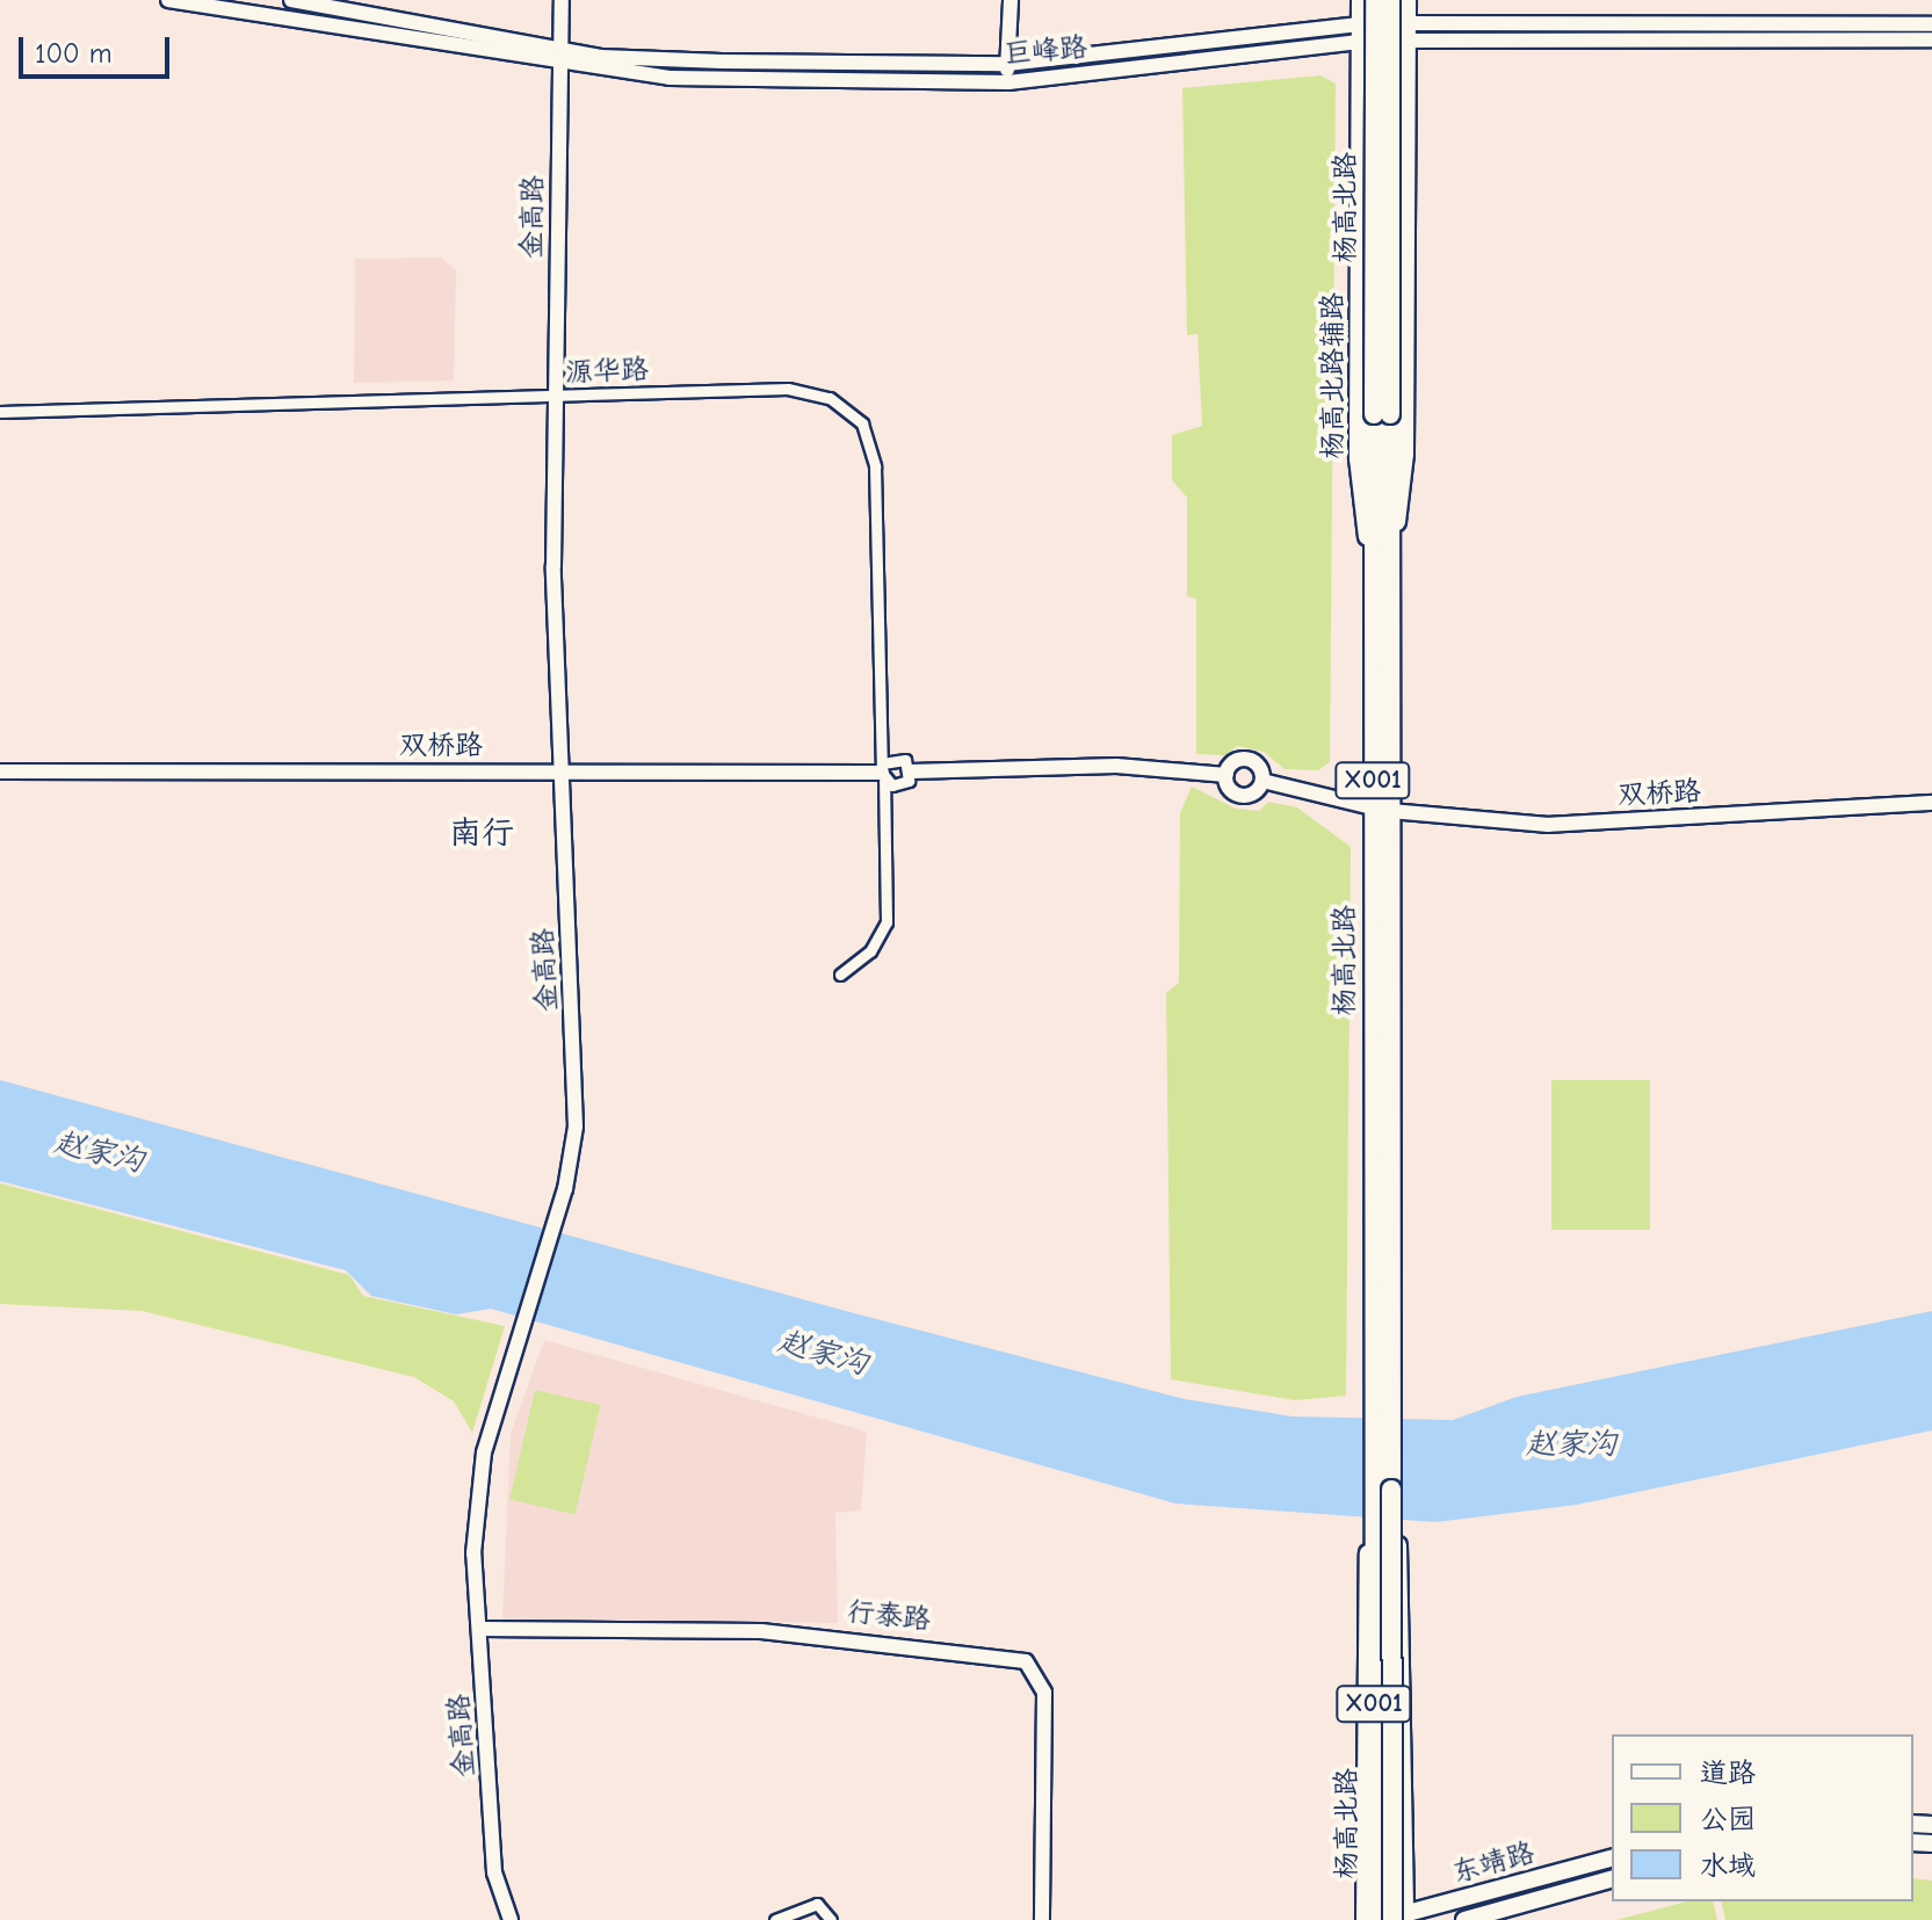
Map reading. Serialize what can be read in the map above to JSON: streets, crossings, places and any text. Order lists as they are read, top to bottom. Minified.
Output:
{"streets":{"highway":["杨高北路","X001"],"main road":["巨峰路","金高路","杨高北路辅路","双桥路","行泰路","东靖路"],"street":["源华路"]},"crossings":[["巨峰路","金高路"],["巨峰路","杨高北路辅路"],["巨峰路","X001"],["杨高北路","杨高北路辅路"],["杨高北路","双桥路"],["杨高北路","X001"],["杨高北路","东靖路"],["金高路","源华路"],["金高路","双桥路"],["金高路","行泰路"],["源华路","双桥路"],["杨高北路辅路","X001"],["X001","东靖路"]],"districts":["南行"],"water":["赵家沟"],"legend":["道路","公园","水域"],"scale_bar":"100 m"}
